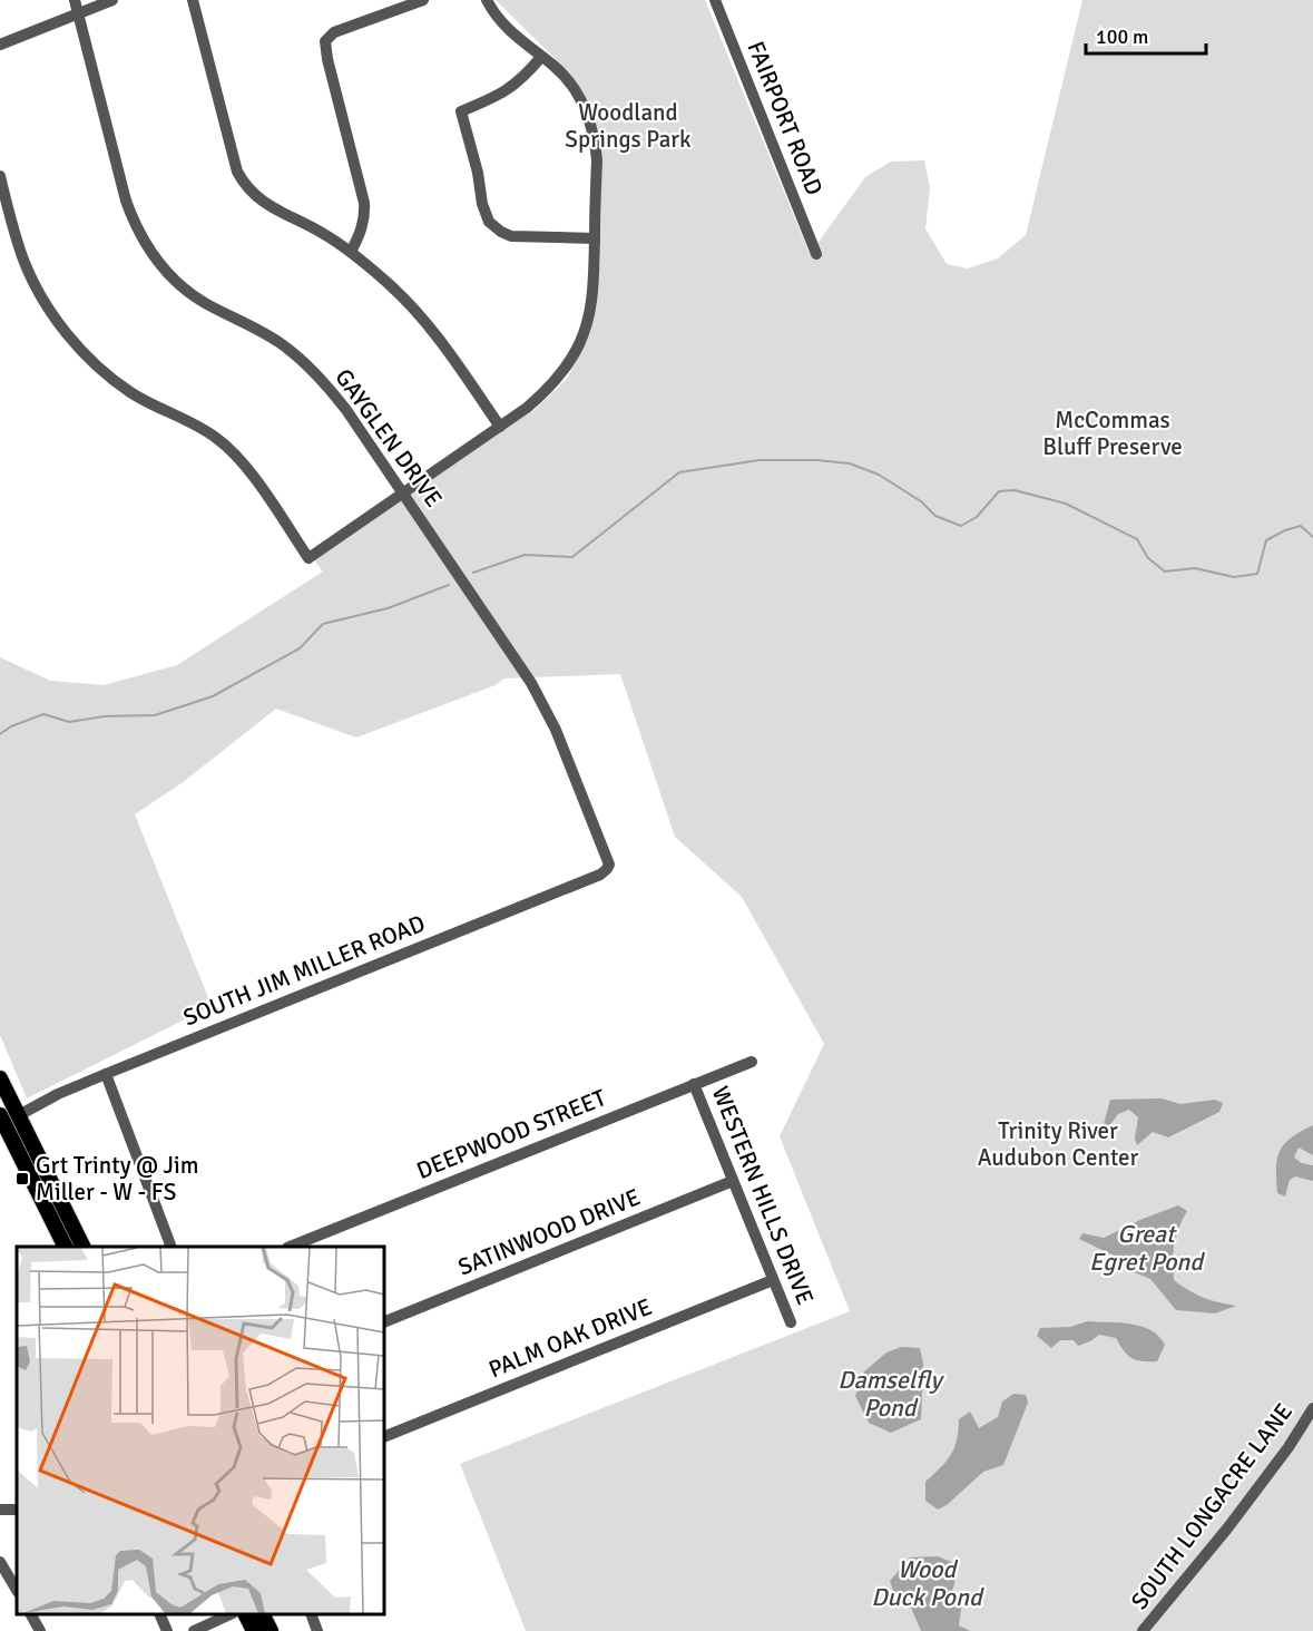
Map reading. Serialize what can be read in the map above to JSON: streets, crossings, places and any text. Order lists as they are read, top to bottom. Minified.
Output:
{"streets":{"street":["FAIRPORT ROAD","GAYGLEN DRIVE","SOUTH JIM MILLER ROAD","DEEPWOOD STREET","WESTERN HILLS DRIVE","SATINWOOD DRIVE","PALM OAK DRIVE","SOUTH LONGACRE LANE"]},"crossings":[["GAYGLEN DRIVE","SOUTH JIM MILLER ROAD"],["DEEPWOOD STREET","WESTERN HILLS DRIVE"],["WESTERN HILLS DRIVE","SATINWOOD DRIVE"],["WESTERN HILLS DRIVE","PALM OAK DRIVE"]],"water":["Great Egret Pond","Damselfly Pond","Wood Duck Pond"],"parks":["Woodland Springs Park","McCommas Bluff Preserve","Trinity River Audubon Center"],"places":{"transit":["Grt Trinty @ Jim Miller - W - FS"]},"scale_bar":"100 m"}
